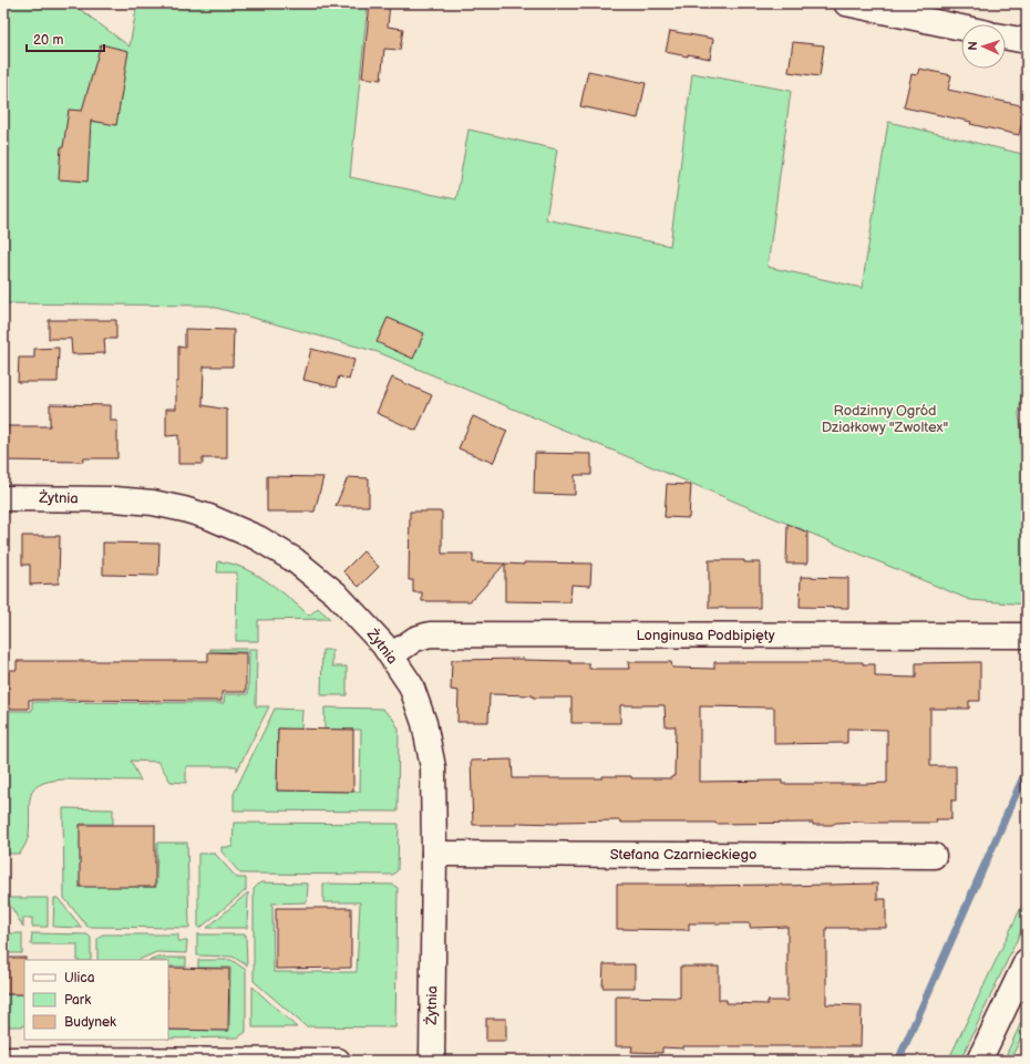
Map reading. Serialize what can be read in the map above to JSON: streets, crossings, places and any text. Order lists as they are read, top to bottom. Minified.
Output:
{"streets":{"street":["Żytnia","Longinusa Podbipięty","Stefana Czarnieckiego"]},"crossings":[["Żytnia","Longinusa Podbipięty"],["Żytnia","Stefana Czarnieckiego"]],"parks":["Rodzinny Ogród Działkowy \"Zwoltex\""],"legend":["Ulica","Park","Budynek"],"scale_bar":"20 m","north":"left"}
